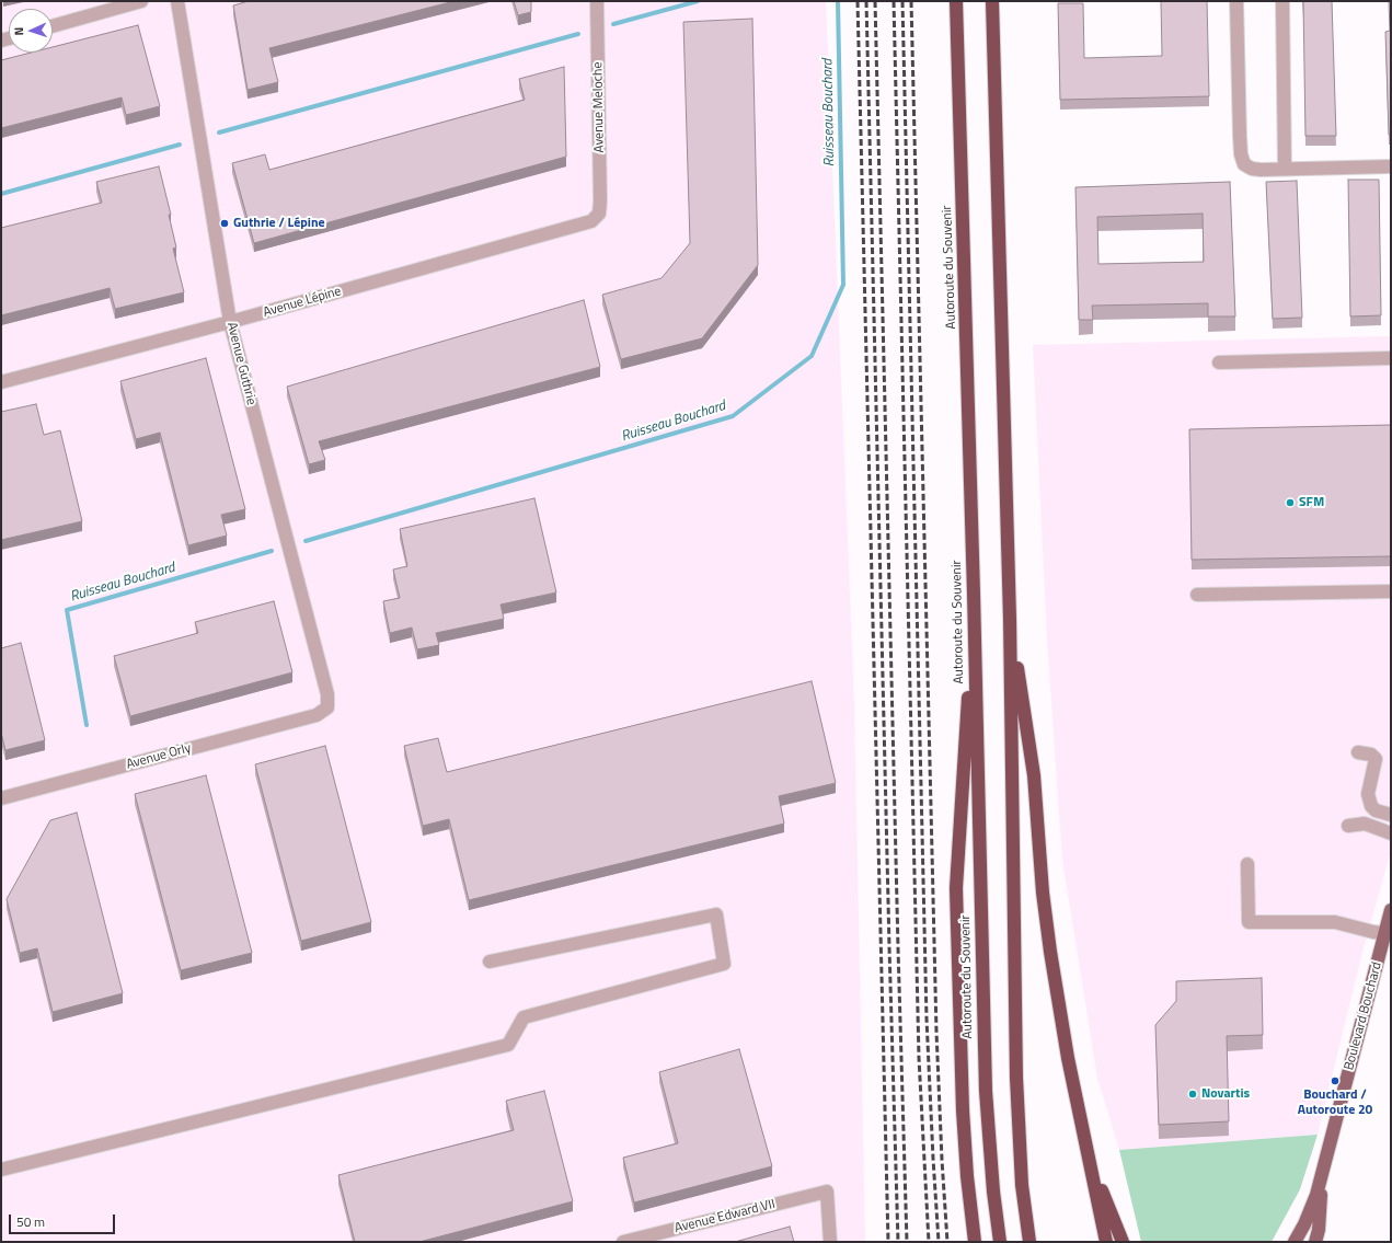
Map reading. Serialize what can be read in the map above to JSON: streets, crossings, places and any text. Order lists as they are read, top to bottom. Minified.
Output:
{"streets":{"highway":["Autoroute du Souvenir"],"main road":["Boulevard Bouchard"],"street":["Avenue Meloche","Avenue Lépine","Avenue Guthrie","Avenue Orly","Avenue Edward VII"]},"crossings":[["Avenue Meloche","Avenue Lépine"],["Avenue Lépine","Avenue Guthrie"],["Avenue Guthrie","Avenue Orly"]],"water":["Ruisseau Bouchard"],"places":["Guthrie / Lépine","SFM","Bouchard / Autoroute 20","Novartis"],"scale_bar":"50 m","north":"left"}
